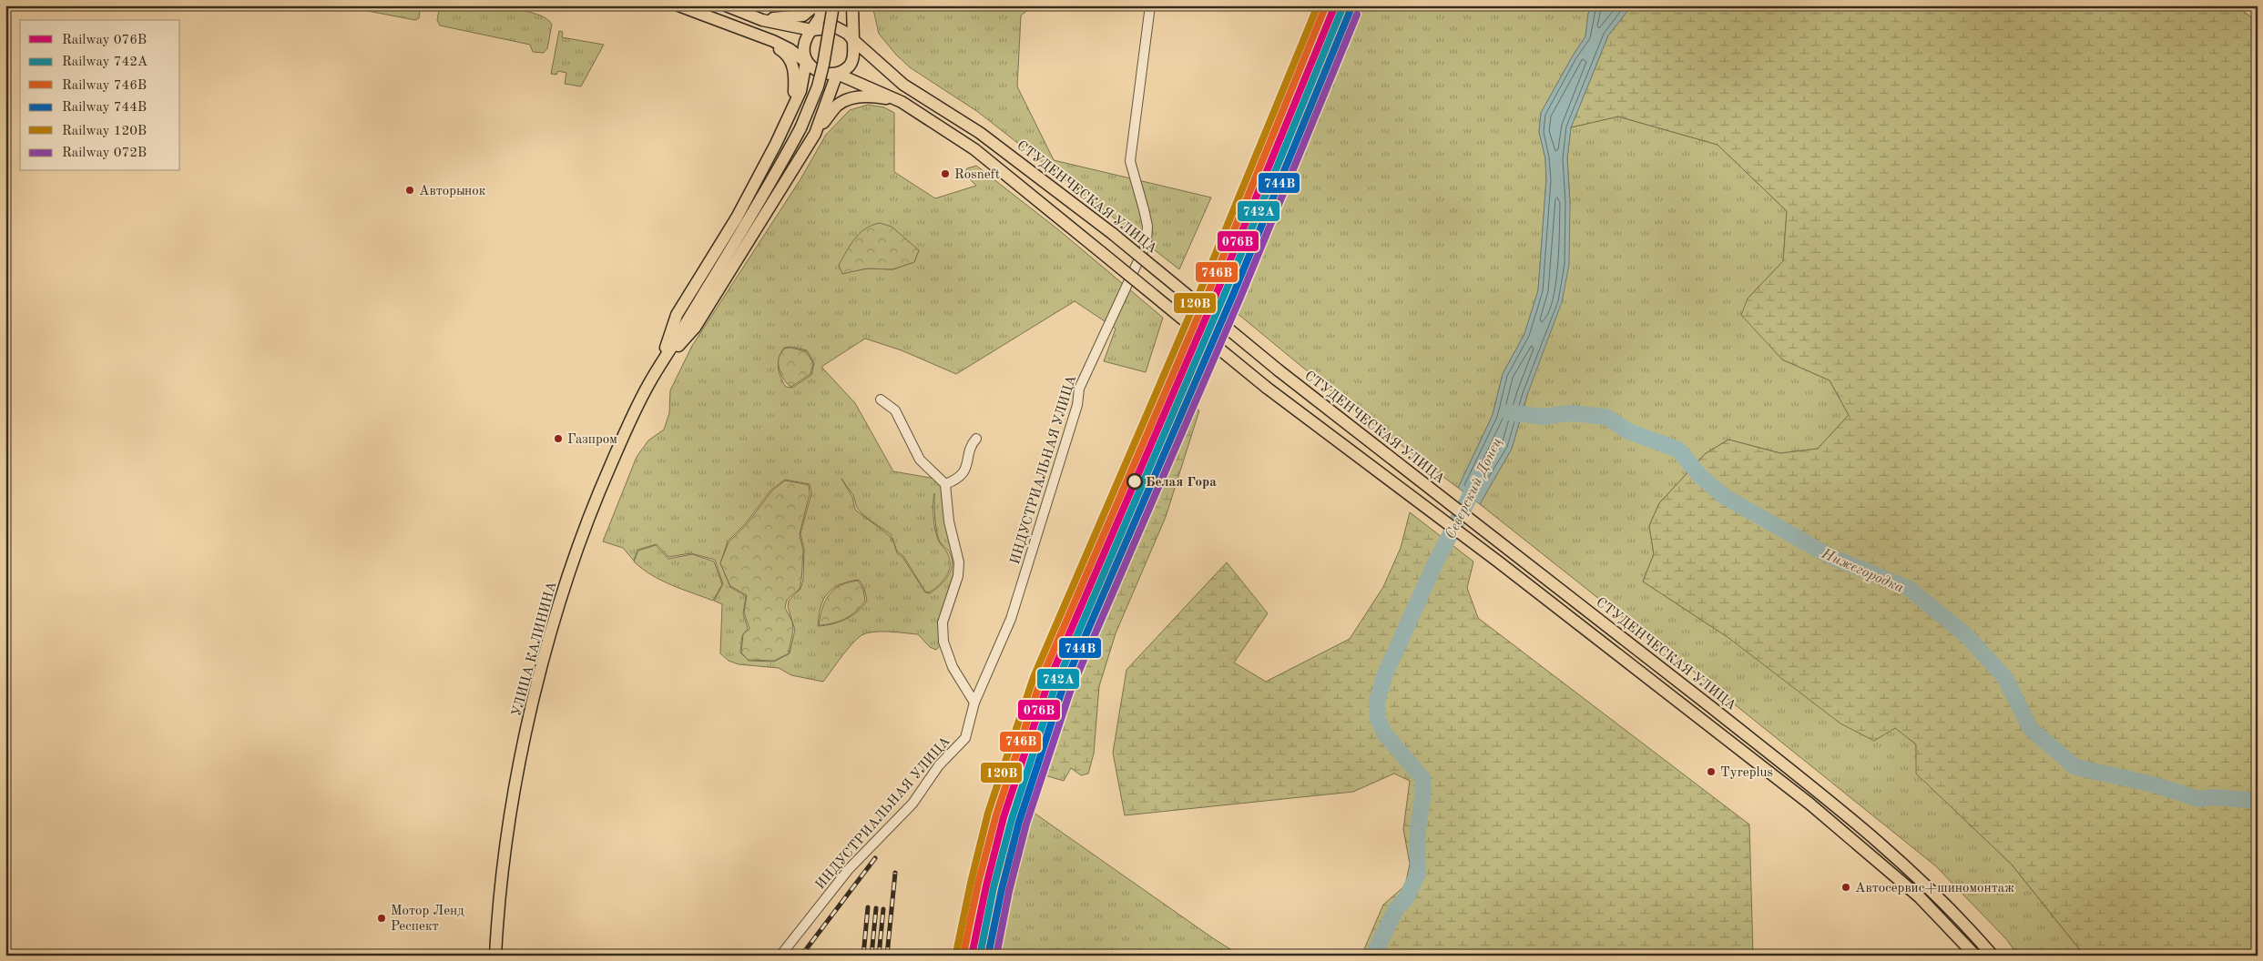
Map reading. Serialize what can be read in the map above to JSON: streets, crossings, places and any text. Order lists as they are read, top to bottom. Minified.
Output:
{"streets":{"main road":["СТУДЕНЧЕСКАЯ УЛИЦА","УЛИЦА КАЛИНИНА"],"street":["ИНДУСТРИАЛЬНАЯ УЛИЦА"]},"water":["Северский Донец","Нижегородка"],"places":["Rosneft","Авторынок","Газпром","Белая Гора","Tyreplus","Автосервис+шиномонтаж","Мотор Ленд Респект"],"lines":["rail line 076В","rail line 746В","rail line 120В","rail line 742А","rail line 744В","rail line 072В"],"legend":["Railway 076В","Railway 742А","Railway 746В","Railway 744В","Railway 120В","Railway 072В"]}
